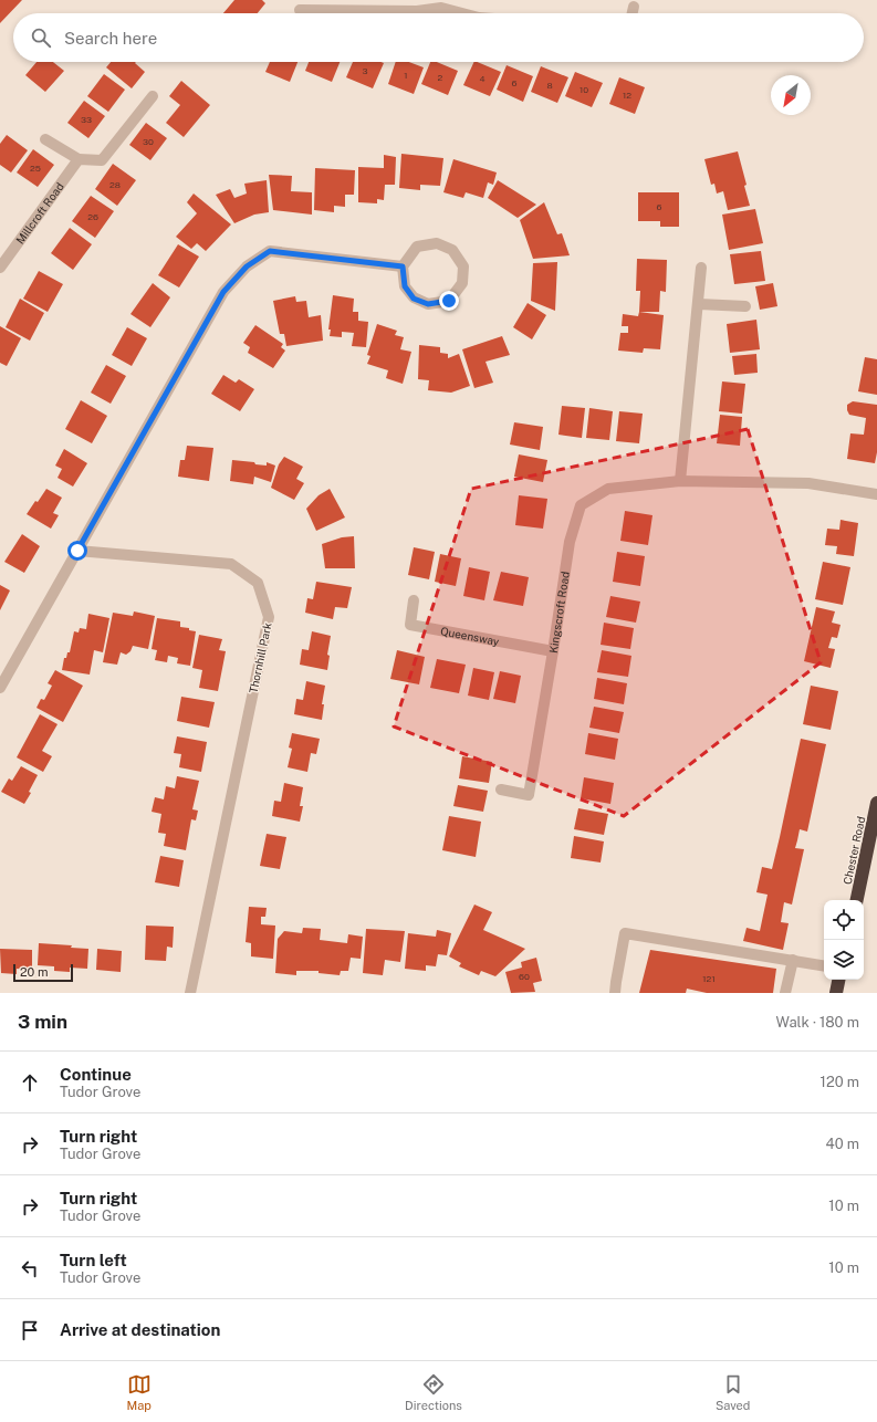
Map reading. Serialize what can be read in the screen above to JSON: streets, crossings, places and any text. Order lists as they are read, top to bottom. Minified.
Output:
{"streets":{"highway":["Chester Road"],"street":["Millcroft Road","Kingscroft Road","Queensway","Thornhill Park"]},"crossings":[["Kingscroft Road","Queensway"]],"house_numbers":["3","1","2","4","6","8","10","12","33","30","25","28","6","26","60","121"],"scale_bar":"20 m","north":"bottom left","page":{"search":"Search here","scale":"20 m","heading":["3 min","Walk · 180 m"],"list":[["Continue","Tudor Grove","120 m"],["Turn right","Tudor Grove","40 m"],["Turn right","Tudor Grove","10 m"],["Turn left","Tudor Grove","10 m"],"Arrive at destination"],"nav":["Map","Directions","Saved"]}}
